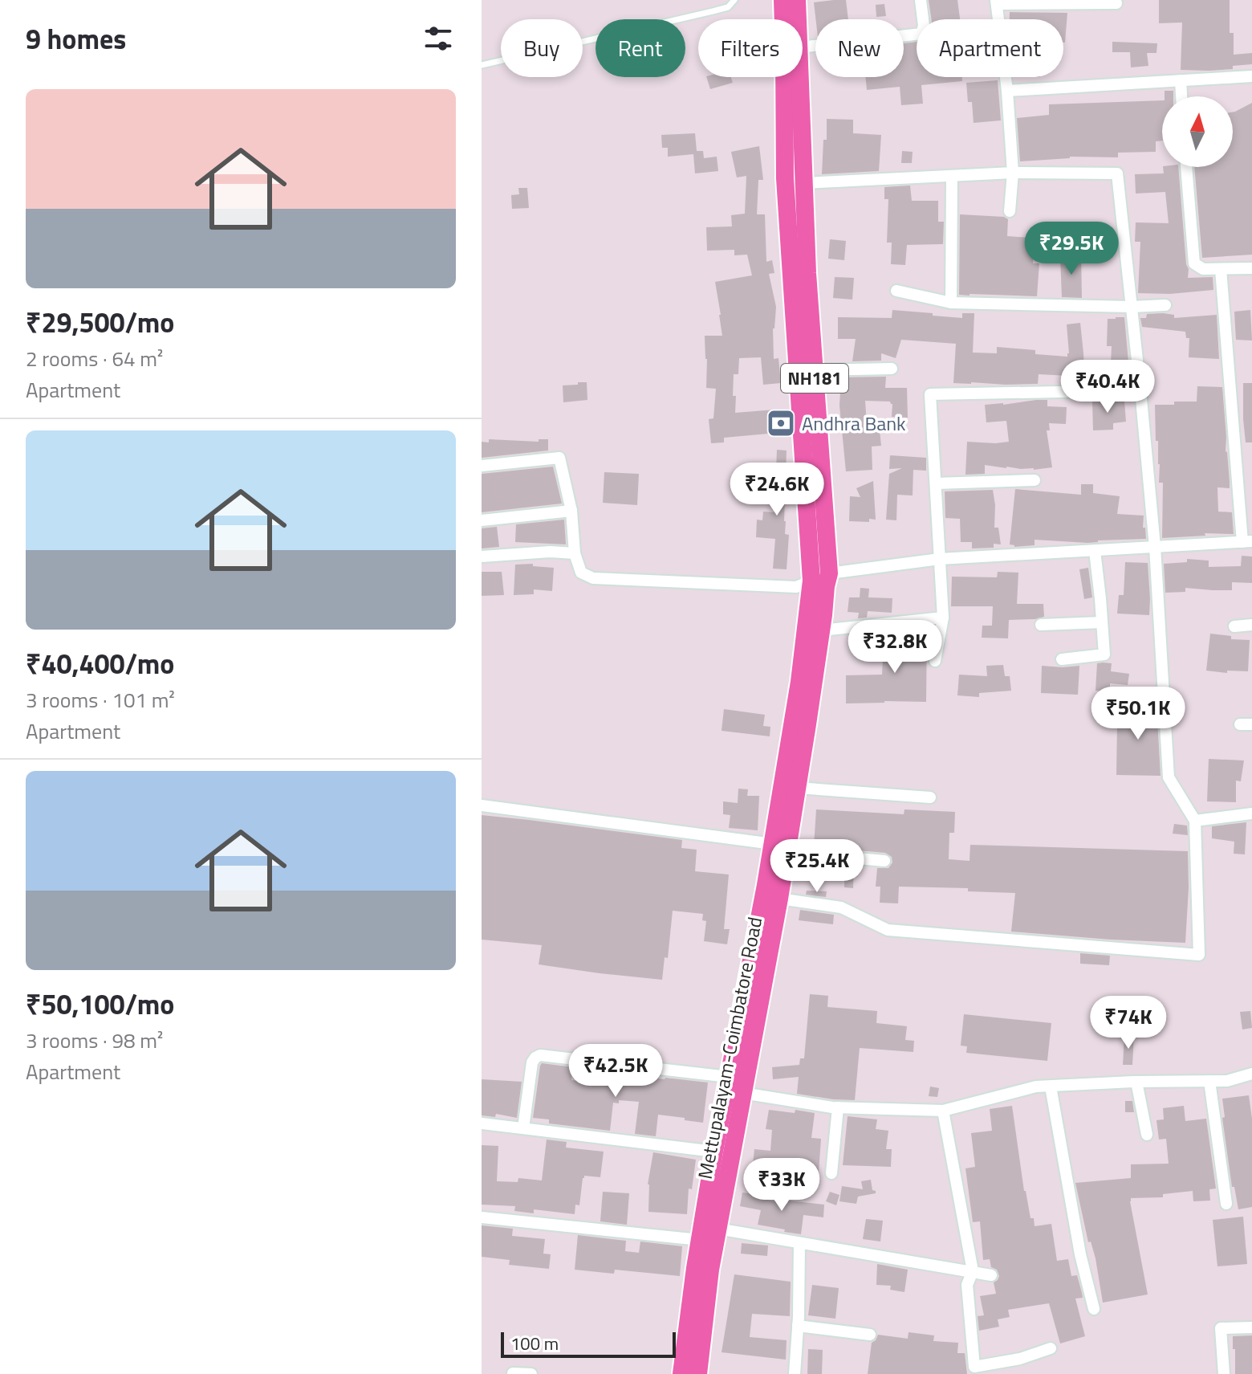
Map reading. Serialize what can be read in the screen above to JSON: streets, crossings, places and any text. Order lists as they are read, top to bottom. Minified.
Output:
{"streets":{"highway":["NH181","Mettupalayam-Coimbatore Road"]},"crossings":[["NH181","Mettupalayam-Coimbatore Road"]],"places":{"bank":["Andhra Bank"]},"scale_bar":"100 m","north":"top","page":{"heading":"9 homes","chip":["Buy","Rent","Filters","New","Apartment"],"list":[{"name":"₹29,500/mo","note":"2 rooms · 64 m² · Apartment"},{"name":"₹40,400/mo","note":"3 rooms · 101 m² · Apartment"},{"name":"₹50,100/mo","note":"3 rooms · 98 m² · Apartment"}],"price":["₹29.5K","₹40.4K","₹24.6K","₹32.8K","₹50.1K","₹25.4K","₹74K","₹42.5K","₹33K"],"scale":"100 m"}}
